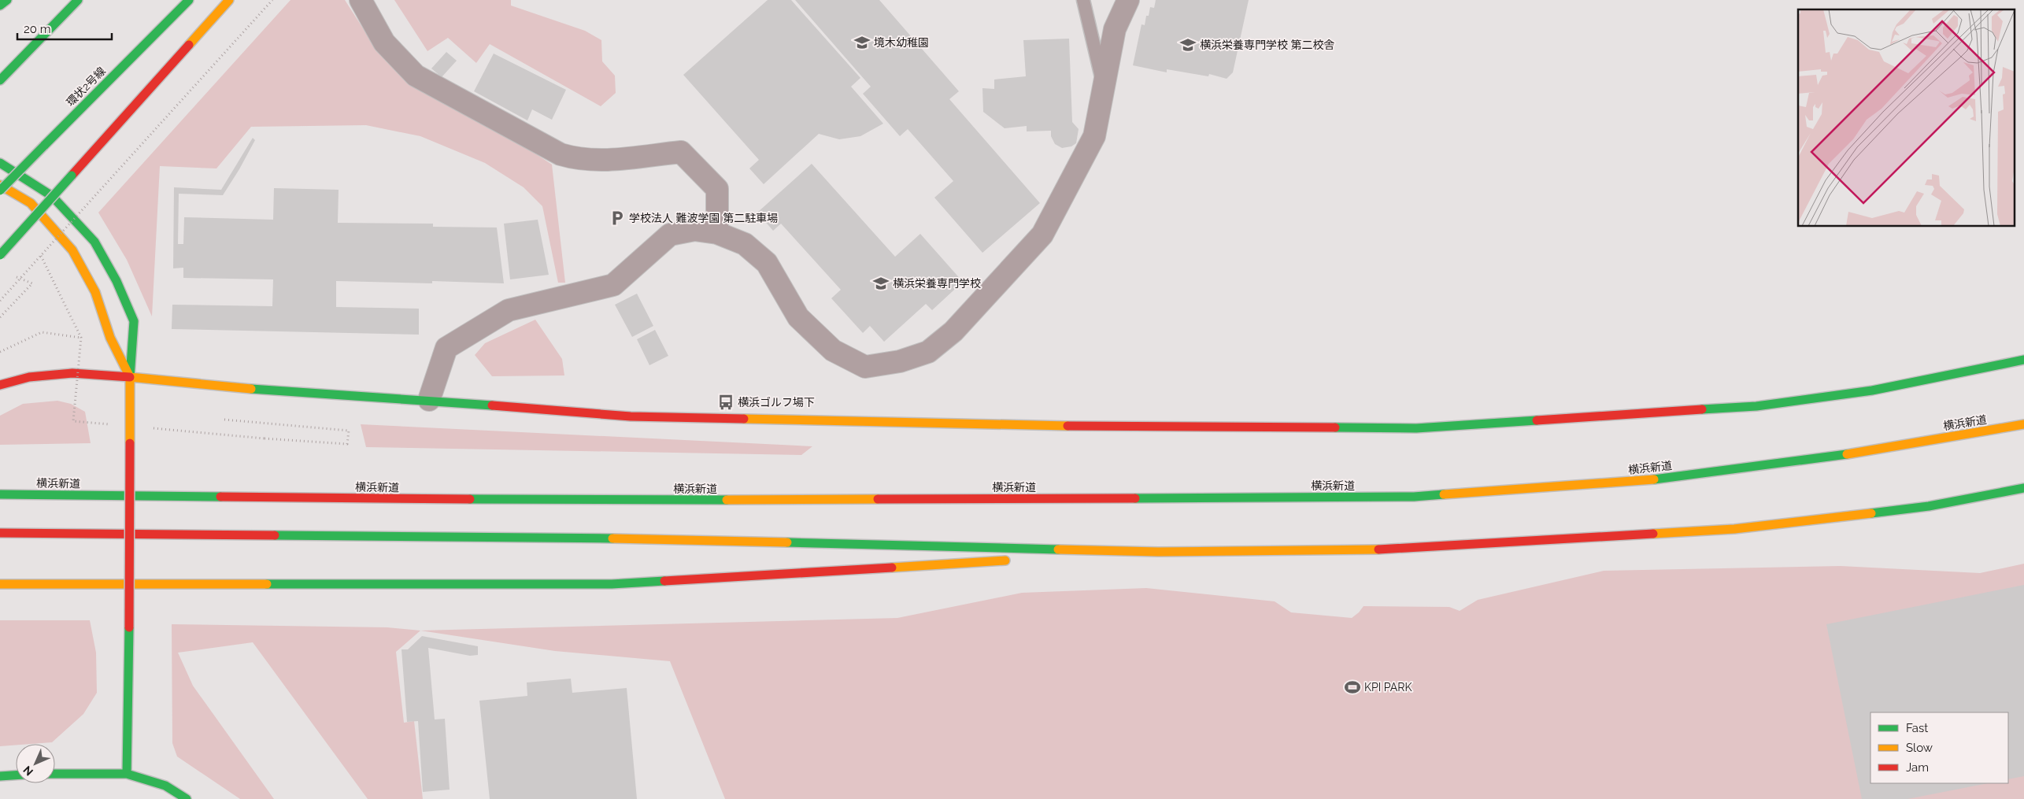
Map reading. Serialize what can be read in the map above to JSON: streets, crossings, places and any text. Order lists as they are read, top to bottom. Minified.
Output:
{"streets":{"main road":["環状2号線","横浜新道"]},"places":{"school or university":["境木幼稚園","横浜栄養専門学校 第二校舎","横浜栄養専門学校"],"parking":["学校法人 難波学園 第二駐車場"],"bus stop":["横浜ゴルフ場下"],"sports":["KPI PARK"]},"legend":["Fast","Slow","Jam"],"scale_bar":"20 m","north":"bottom left"}
